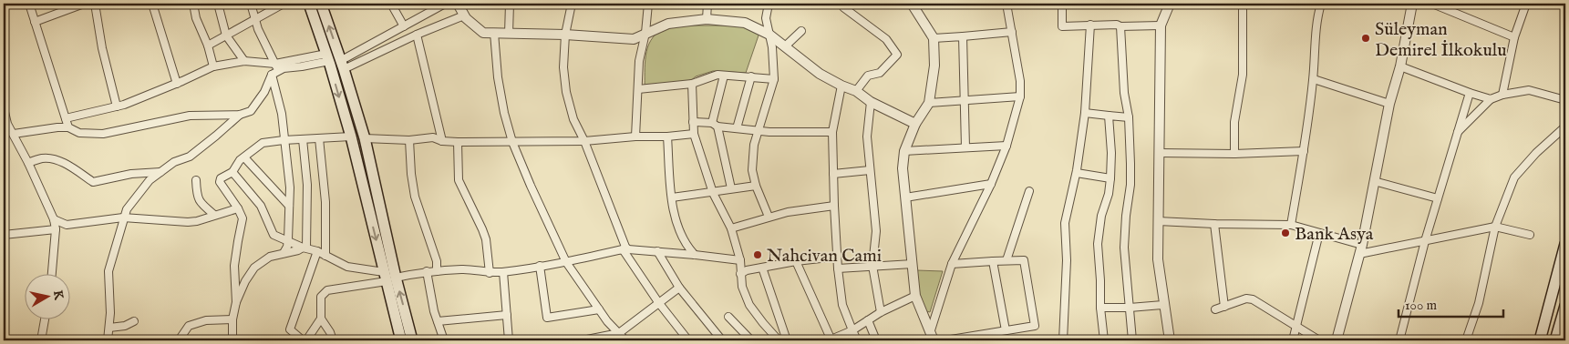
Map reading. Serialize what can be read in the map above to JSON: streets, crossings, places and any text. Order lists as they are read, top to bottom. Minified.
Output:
{"places":["Süleyman Demirel İlkokulu","Bank Asya","Nahcivan Cami"],"scale_bar":"100 m","north":"right"}
